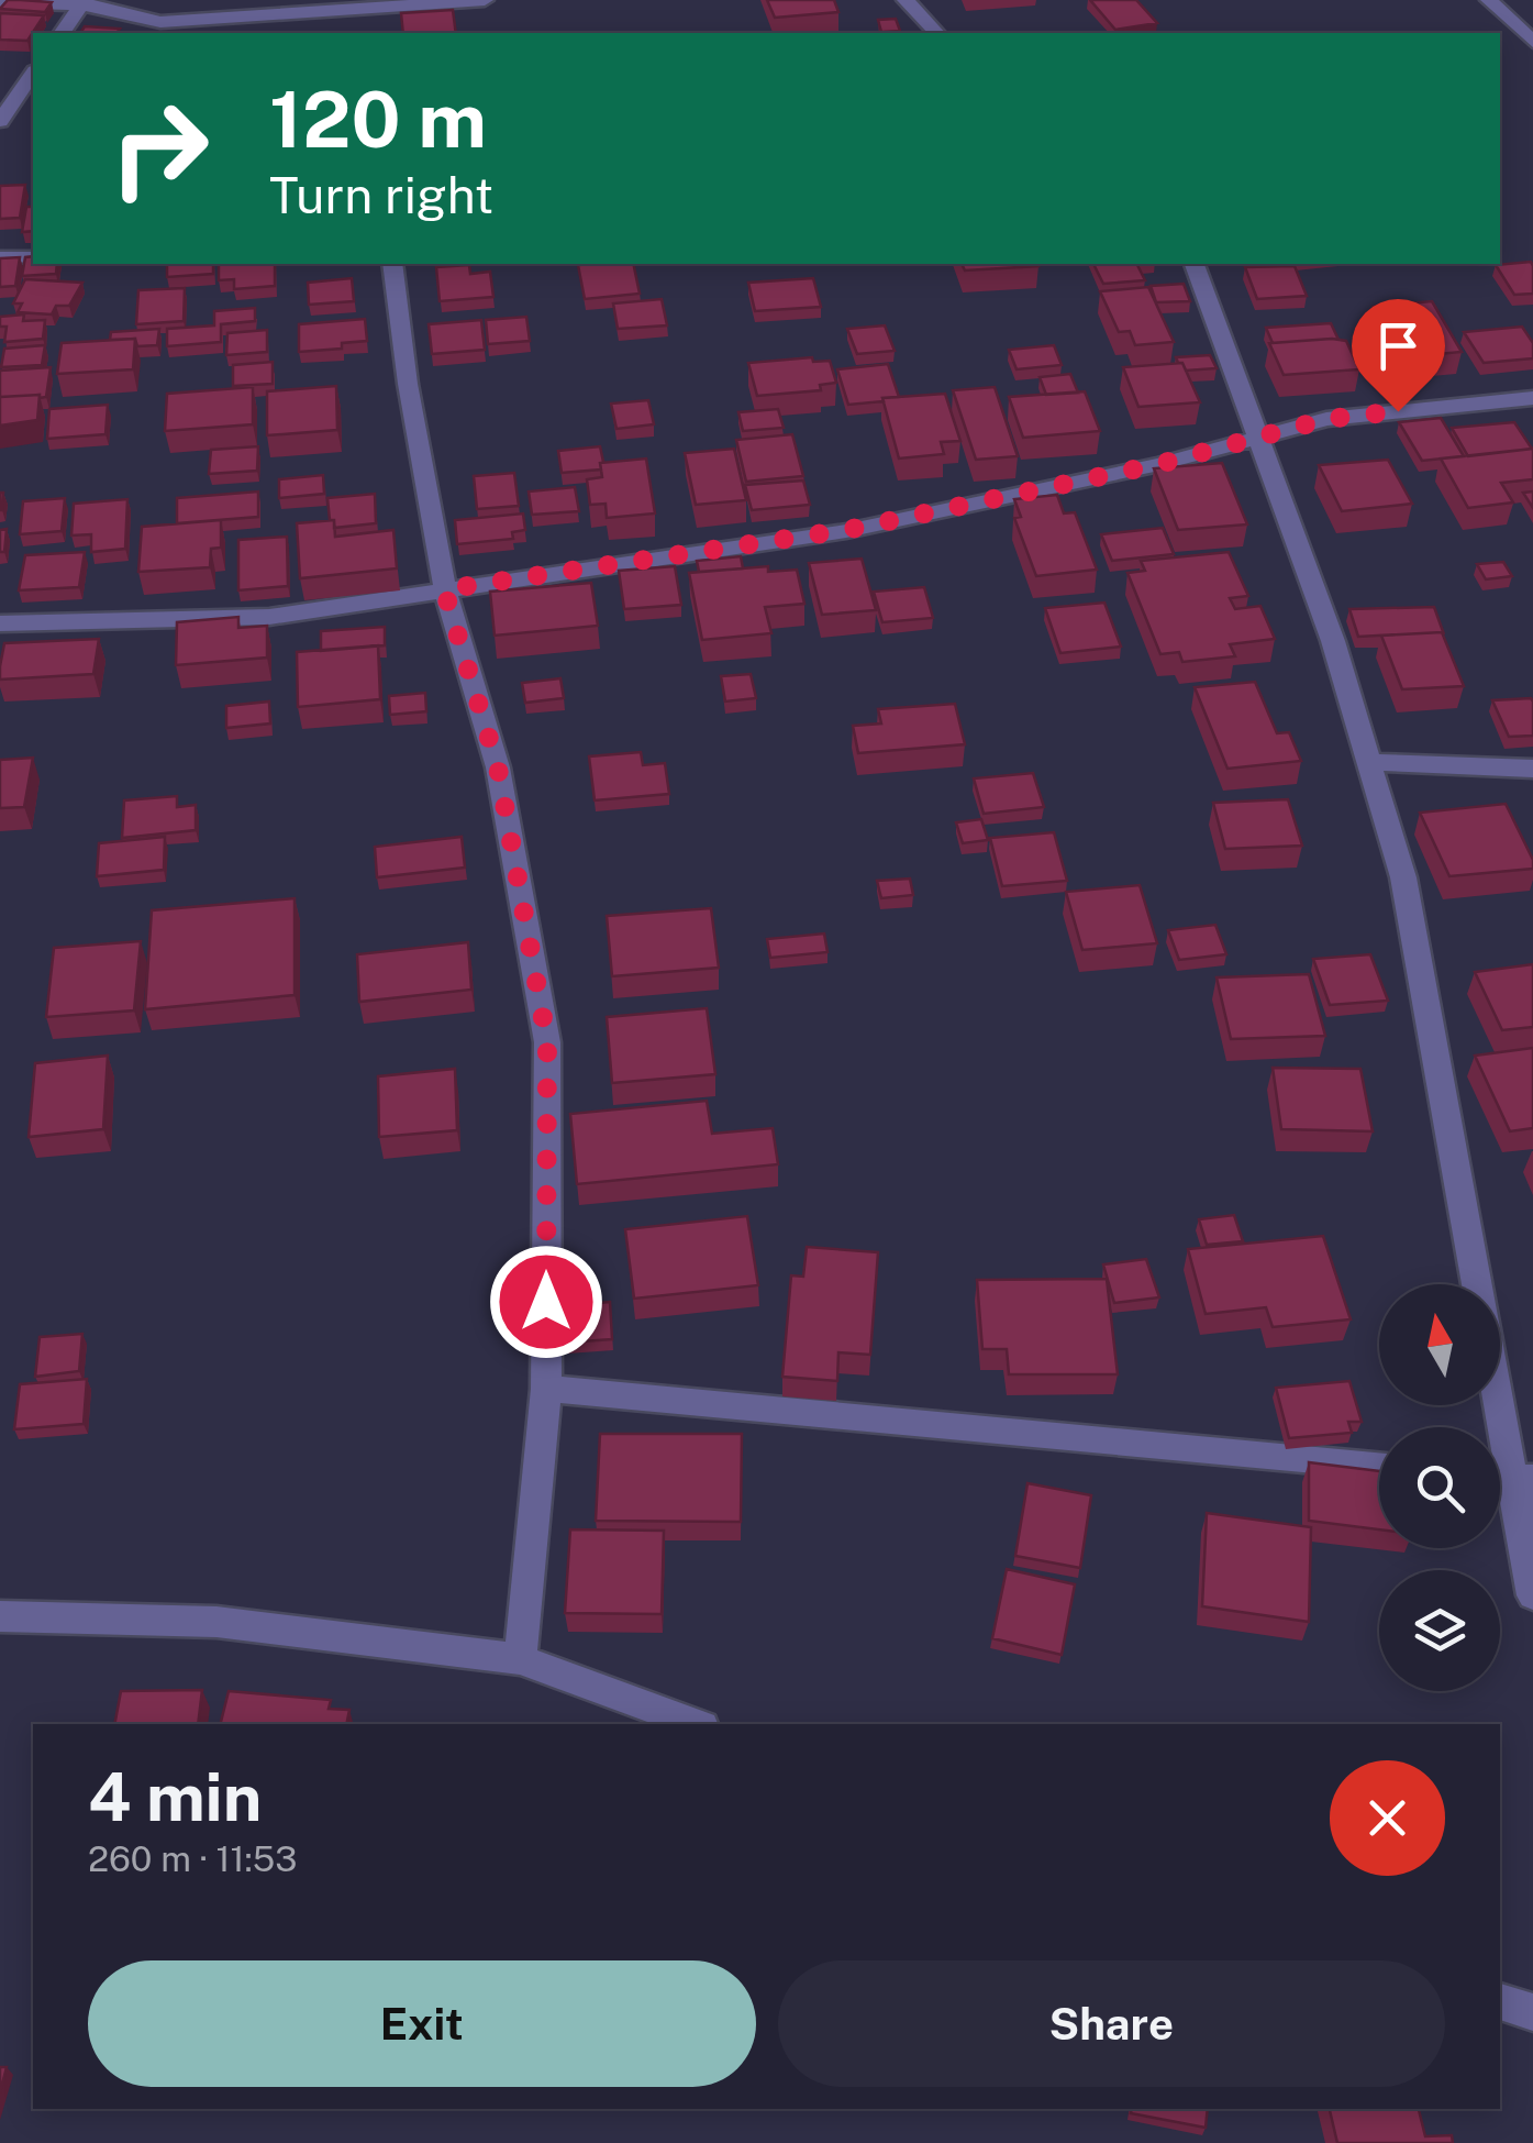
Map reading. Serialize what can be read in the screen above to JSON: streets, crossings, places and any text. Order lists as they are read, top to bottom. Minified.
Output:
{"north":"top","page":{"turn":["120 m","Turn right"],"heading":["4 min","260 m · 11:53"],"buttons":["Exit","Share"]}}
